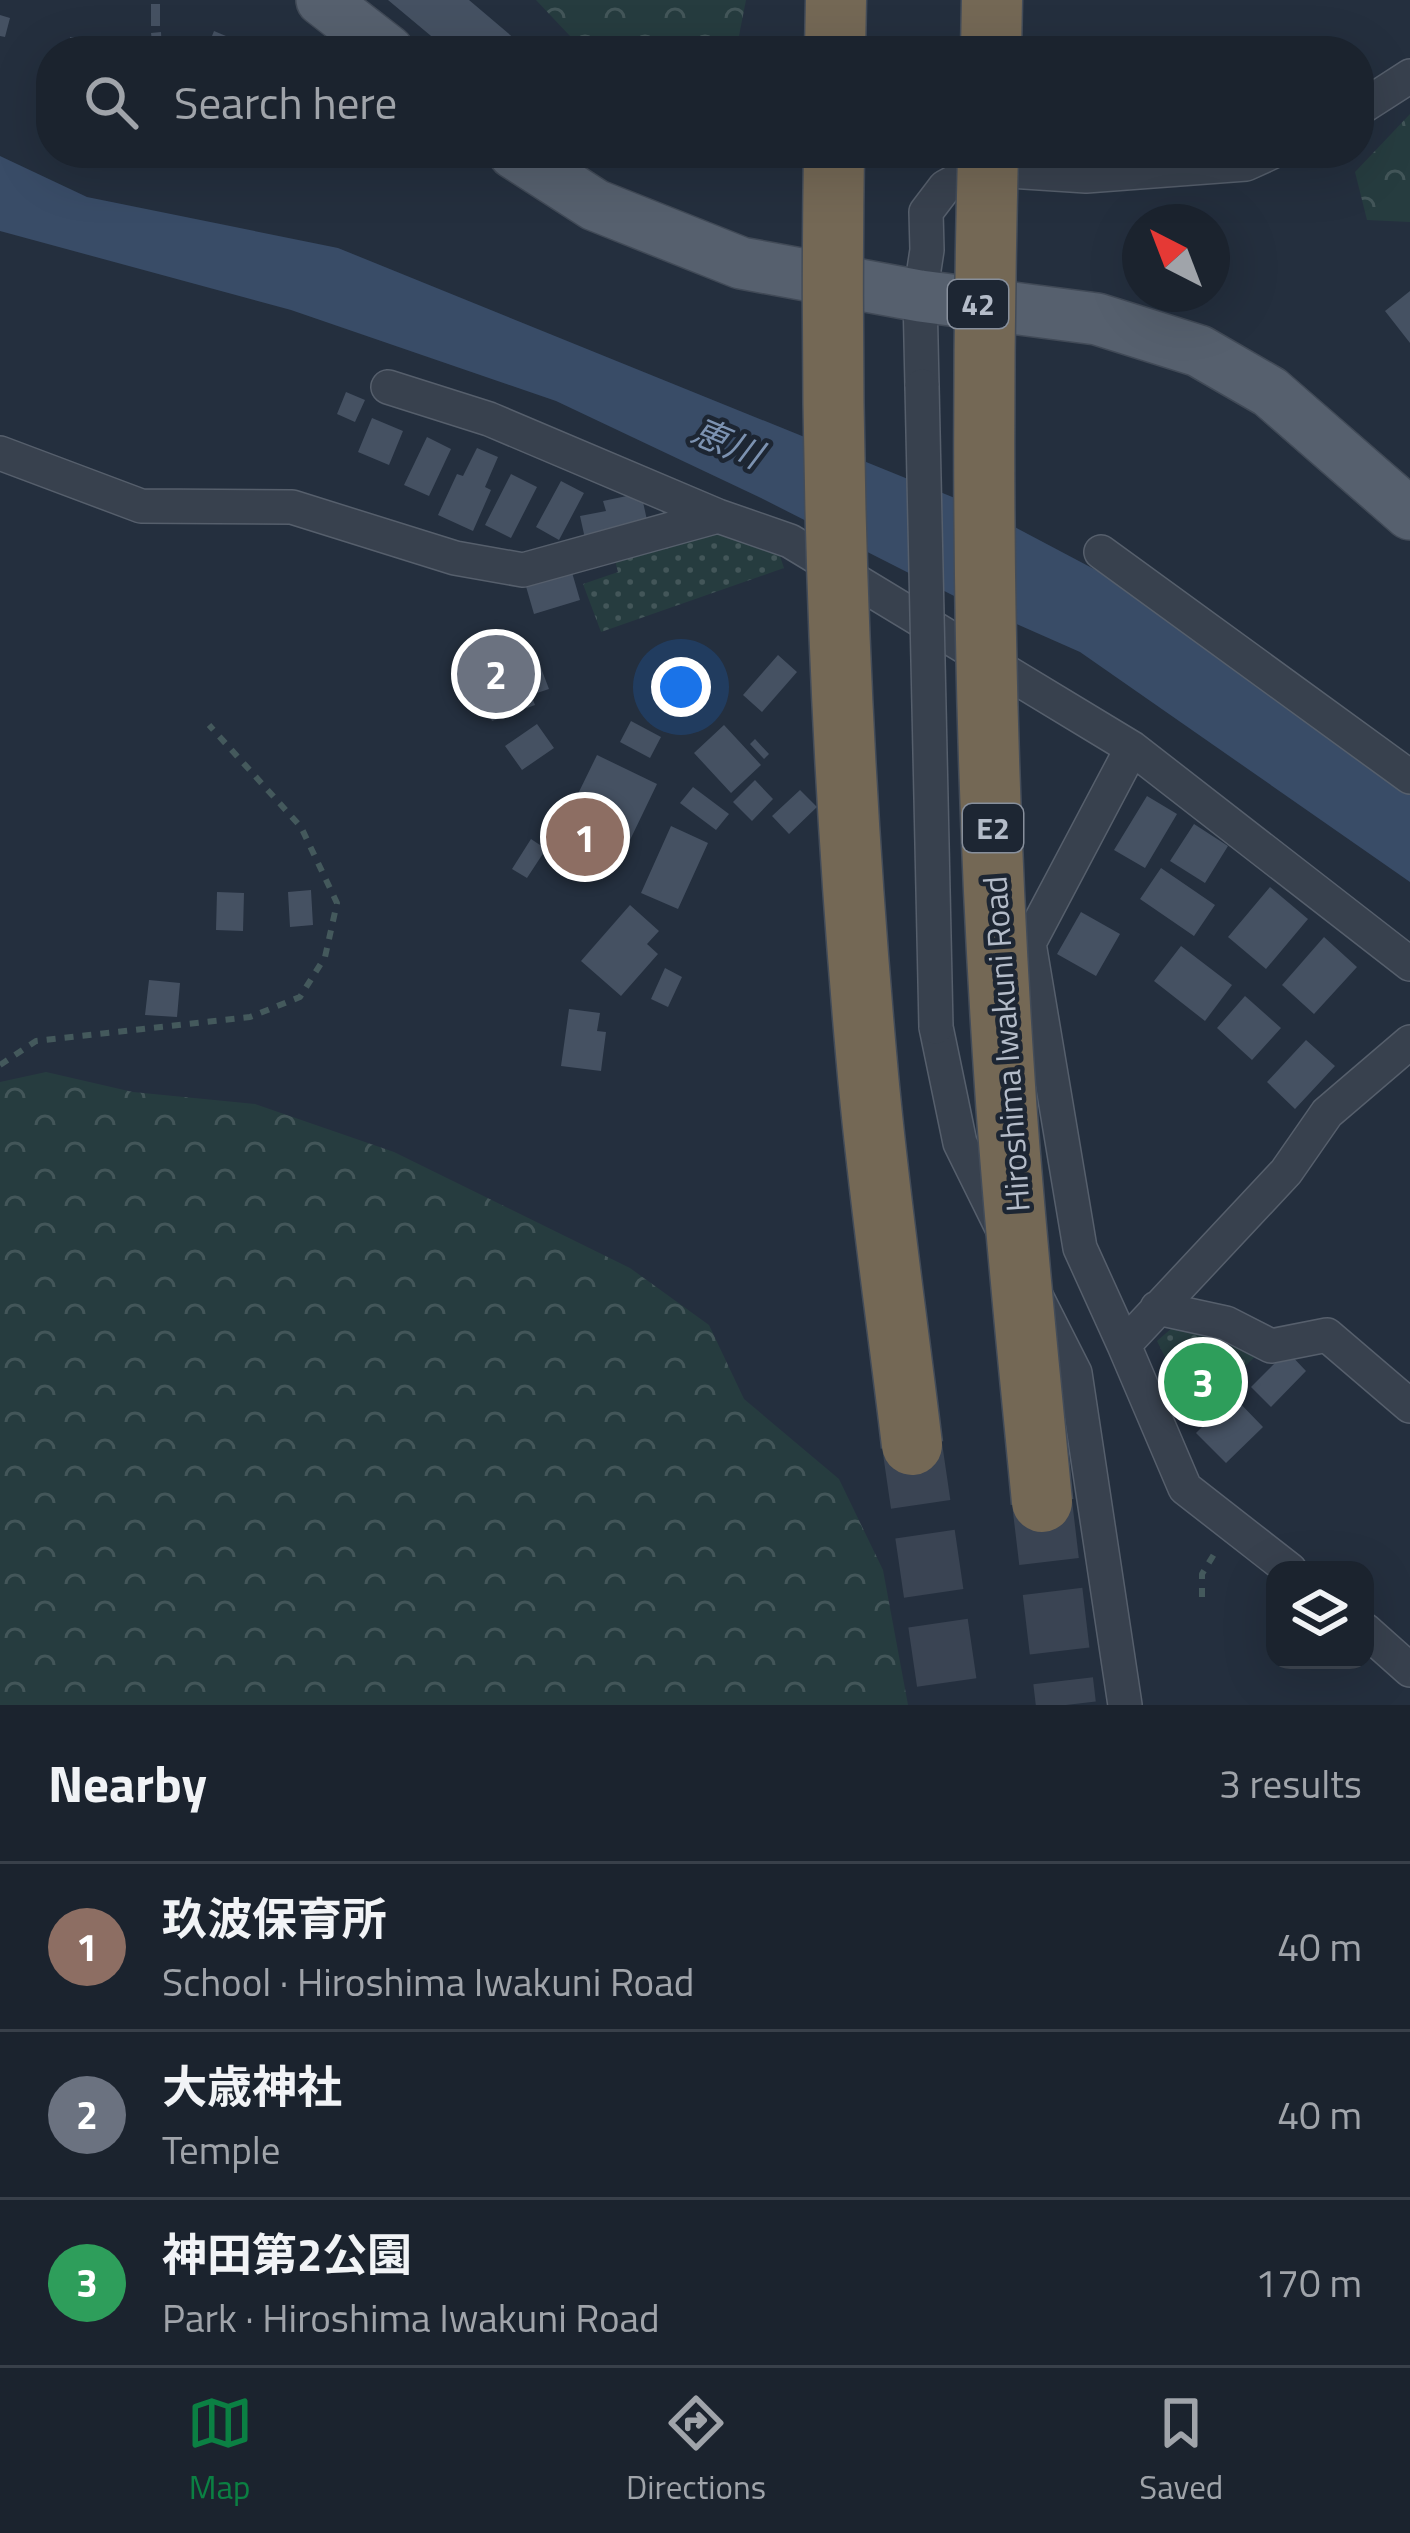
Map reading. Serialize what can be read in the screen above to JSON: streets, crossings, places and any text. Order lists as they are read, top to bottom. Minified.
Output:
{"streets":{"highway":["E2","Hiroshima Iwakuni Road"],"main road":["42"]},"water":["恵川"],"north":"top left","page":{"search":"Search here","pins":["2","1","3"],"heading":["Nearby","3 results"],"list":[{"mark":"1","name":"玖波保育所","note":"School · Hiroshima Iwakuni Road","value":"40 m"},{"mark":"2","name":"大歳神社","note":"Temple","value":"40 m"},{"mark":"3","name":"神田第2公園","note":"Park · Hiroshima Iwakuni Road","value":"170 m"}],"nav":["Map","Directions","Saved"]}}
